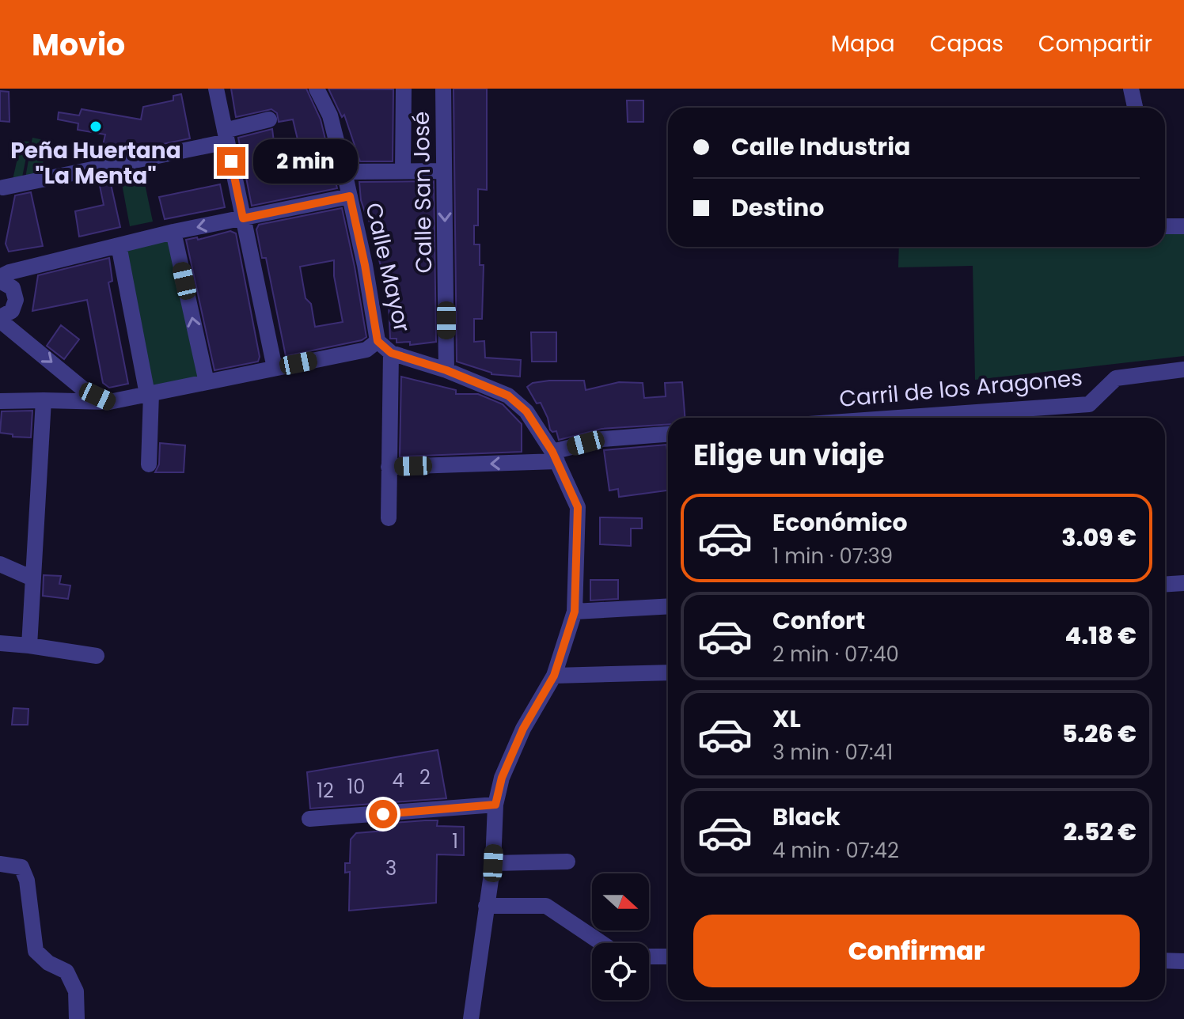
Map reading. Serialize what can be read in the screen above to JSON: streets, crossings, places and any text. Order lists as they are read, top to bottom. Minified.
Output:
{"streets":{"street":["Calle San José","Calle Mayor","Carril de los Aragones"]},"crossings":[["Calle San José","Calle Mayor"]],"one_way":["Calle San José"],"places":["Peña Huertana \"La Menta\""],"house_numbers":["2","4","10","12","1","3"],"north":"right","page":{"header":"Movio","nav":["Mapa","Capas","Compartir"],"banner":["Calle Industria","Destino"],"bubble":"2 min","heading":"Elige un viaje","list":[{"name":"Económico","note":"1 min · 07:39","value":"3.09 €"},{"name":"Confort","note":"2 min · 07:40","value":"4.18 €"},{"name":"XL","note":"3 min · 07:41","value":"5.26 €"},{"name":"Black","note":"4 min · 07:42","value":"2.52 €"}],"buttons":"Confirmar"}}
